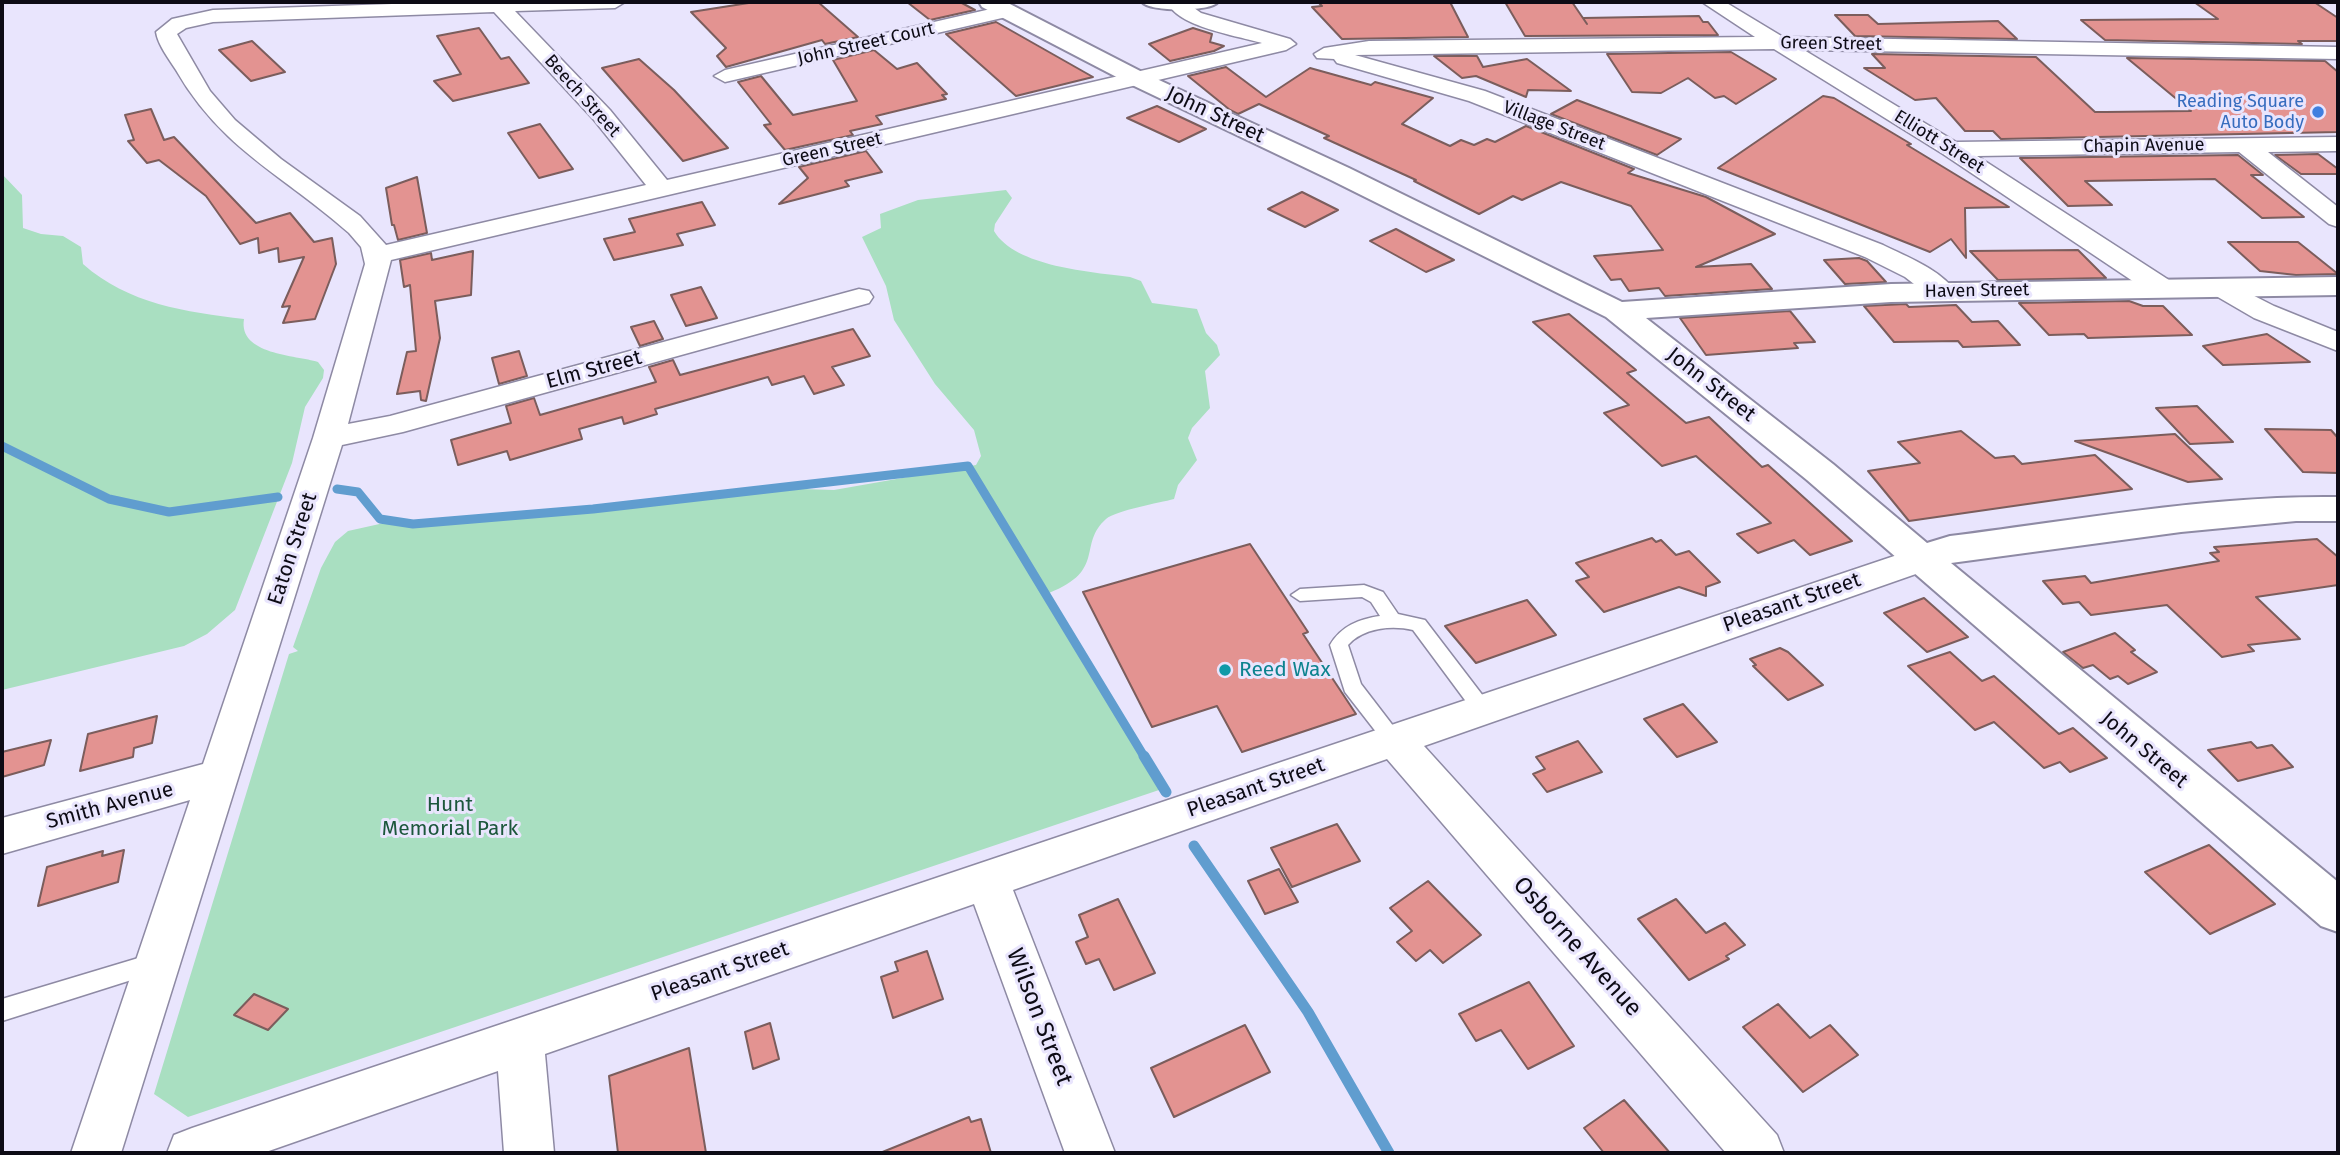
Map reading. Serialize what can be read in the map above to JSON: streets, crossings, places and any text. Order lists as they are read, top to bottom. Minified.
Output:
{"streets":{"street":["John Street Court","Green Street","Beech Street","John Street","Village Street","Elliott Street","Chapin Avenue","Haven Street","Elm Street","Eaton Street","Pleasant Street","Smith Avenue","Osborne Avenue","Wilson Street"]},"crossings":[["John Street Court","John Street"],["Green Street","Beech Street"],["Green Street","John Street"],["Green Street","Village Street"],["Green Street","Elliott Street"],["Green Street","Eaton Street"],["John Street","Haven Street"],["John Street","Pleasant Street"],["Village Street","Haven Street"],["Elliott Street","Chapin Avenue"],["Elliott Street","Haven Street"],["Elm Street","Eaton Street"],["Eaton Street","Smith Avenue"],["Pleasant Street","Osborne Avenue"],["Pleasant Street","Wilson Street"]],"parks":["Hunt Memorial Park"],"places":["Reading Square Auto Body","Reed Wax"]}
